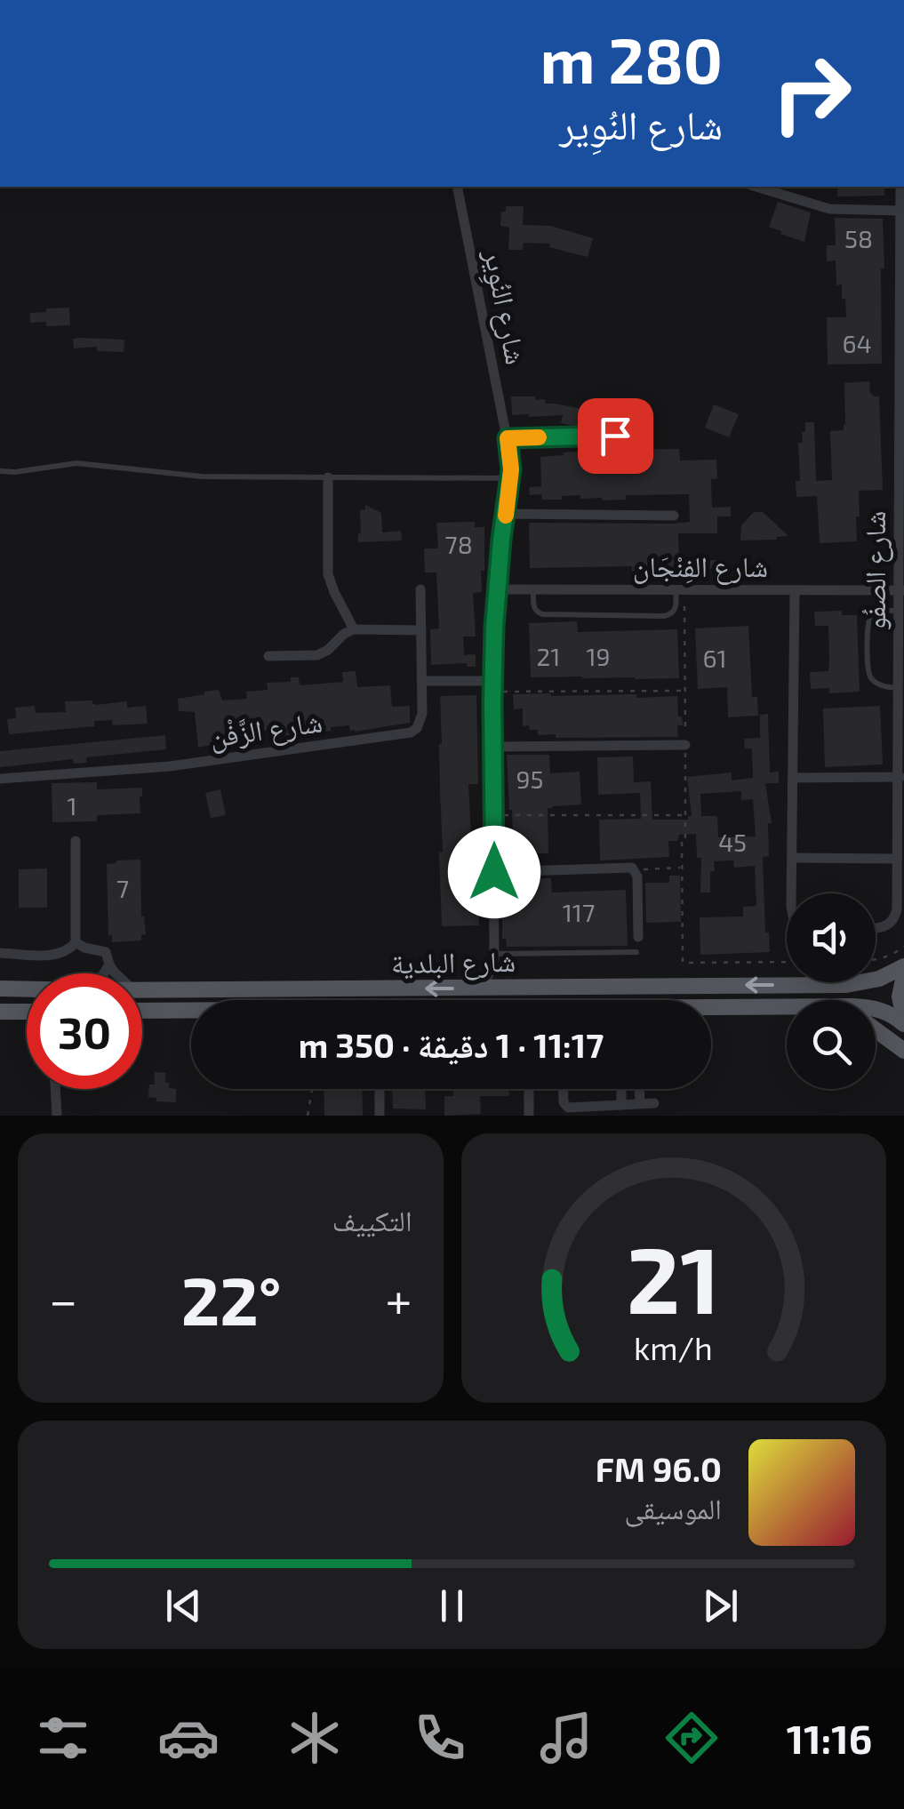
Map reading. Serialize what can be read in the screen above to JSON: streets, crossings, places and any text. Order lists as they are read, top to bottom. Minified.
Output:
{"streets":{"main road":["شارع البلدية"],"street":["شارع النُوِير","شارع الفِنْجَان","شارع الصفُو","شارع الزَّفْن"]},"crossings":[["شارع النُوِير","شارع الفِنْجَان"],["شارع الفِنْجَان","شارع الصفُو"]],"one_way":["شارع البلدية"],"house_numbers":["58","64","78","21","19","61","95","1","45","7","117"],"page":{"turn":["280 m","شارع النُوِير"],"limit":"30","trip":"11:17 · 1 دقيقة · 350 m","tile":"التكييف","heat":["−","22°","+"],"song":["96.0 FM","الموسيقى"],"tabs":"11:16","gauge":["21","km/h"]}}
